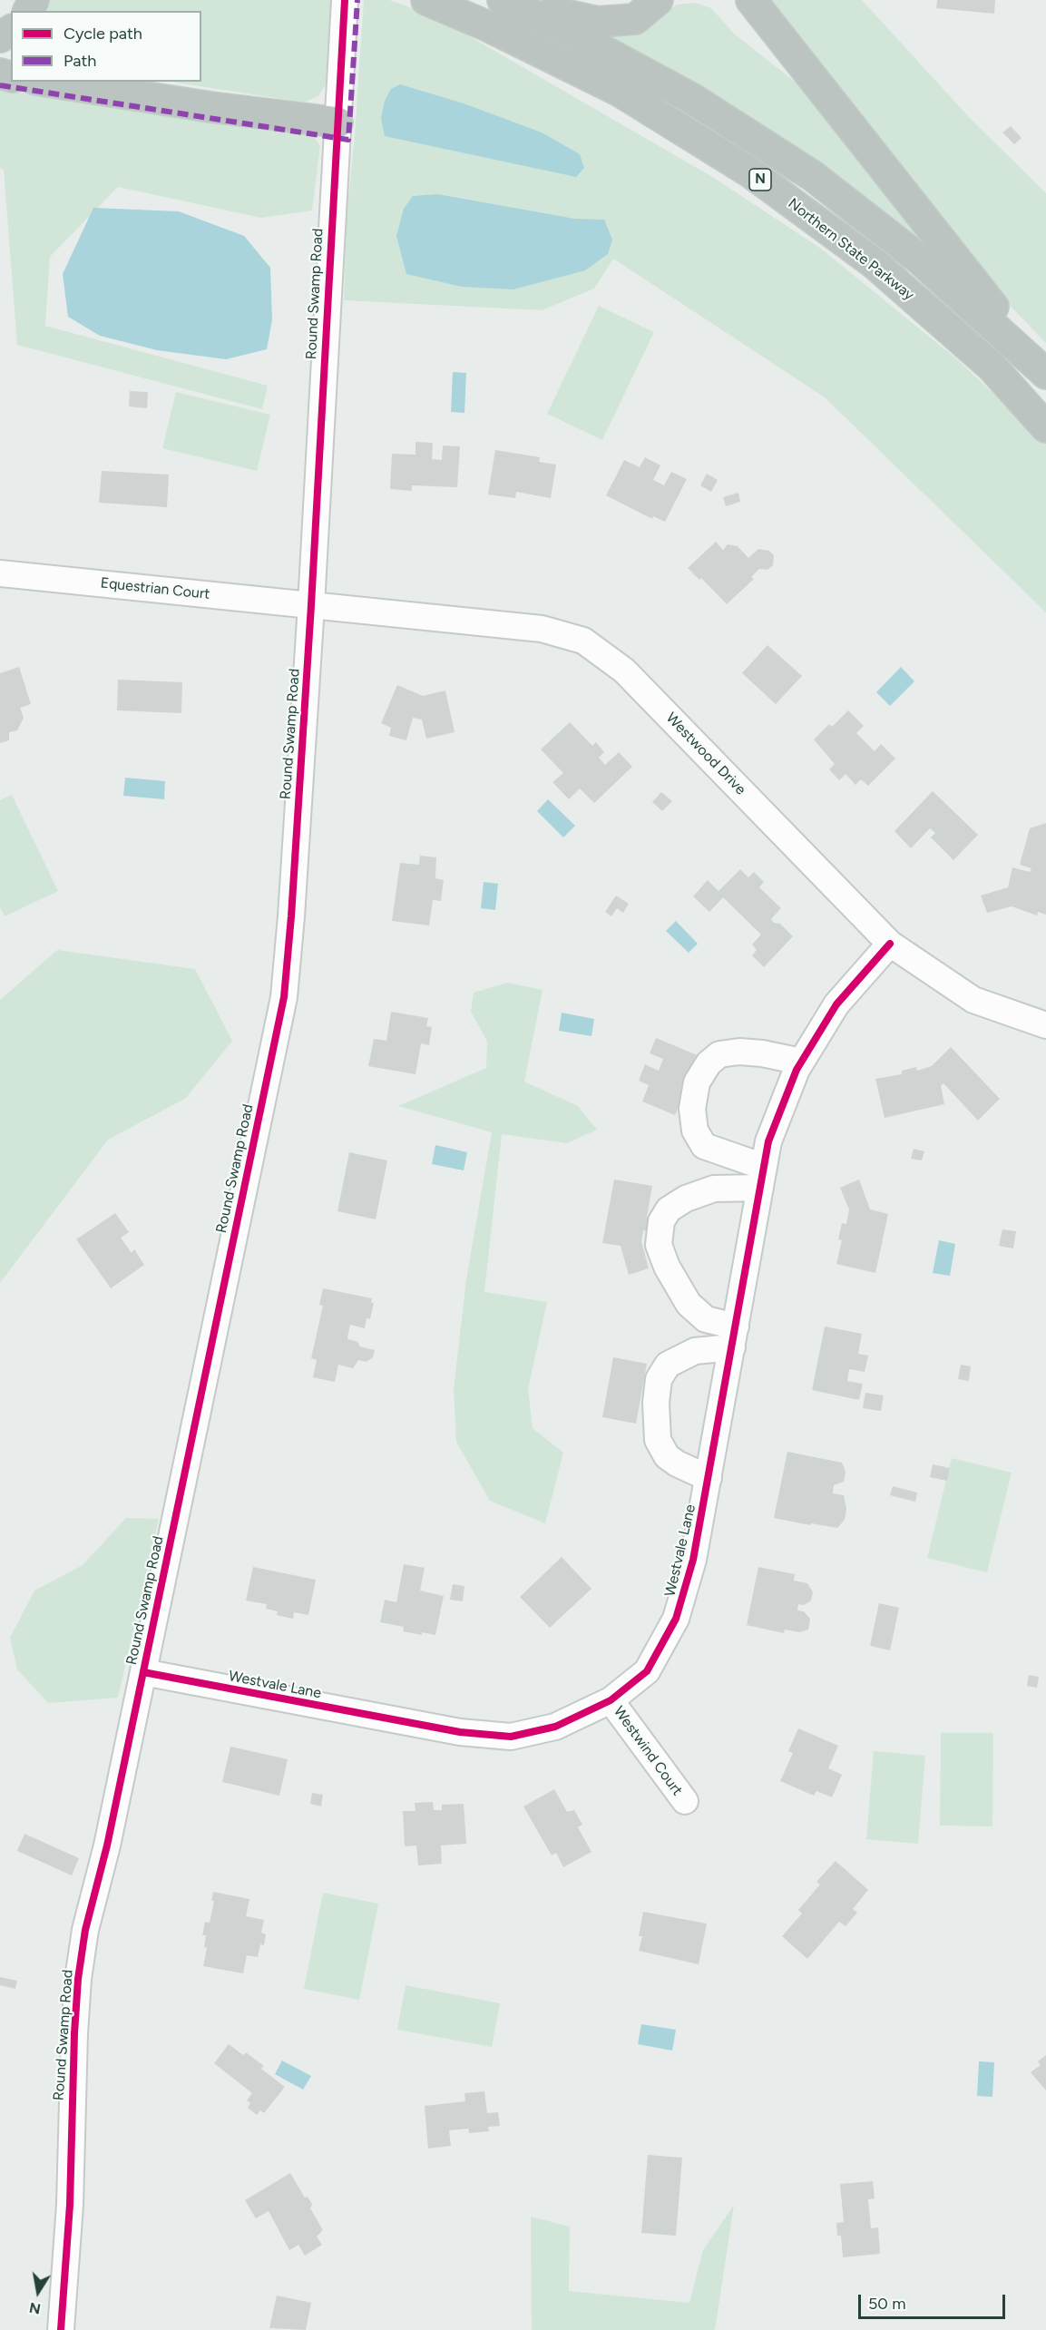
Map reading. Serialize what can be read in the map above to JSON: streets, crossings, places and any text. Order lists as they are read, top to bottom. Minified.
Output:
{"streets":{"highway":["N","Northern State Parkway"],"street":["Round Swamp Road","Equestrian Court","Westwood Drive","Westvale Lane","Westwind Court"]},"crossings":[["Round Swamp Road","Equestrian Court"],["Round Swamp Road","Westwood Drive"],["Round Swamp Road","Westvale Lane"],["Equestrian Court","Westwood Drive"],["Westwood Drive","Westvale Lane"],["Westvale Lane","Westwind Court"]],"legend":["Cycle path","Path"],"scale_bar":"50 m","north":"bottom"}
